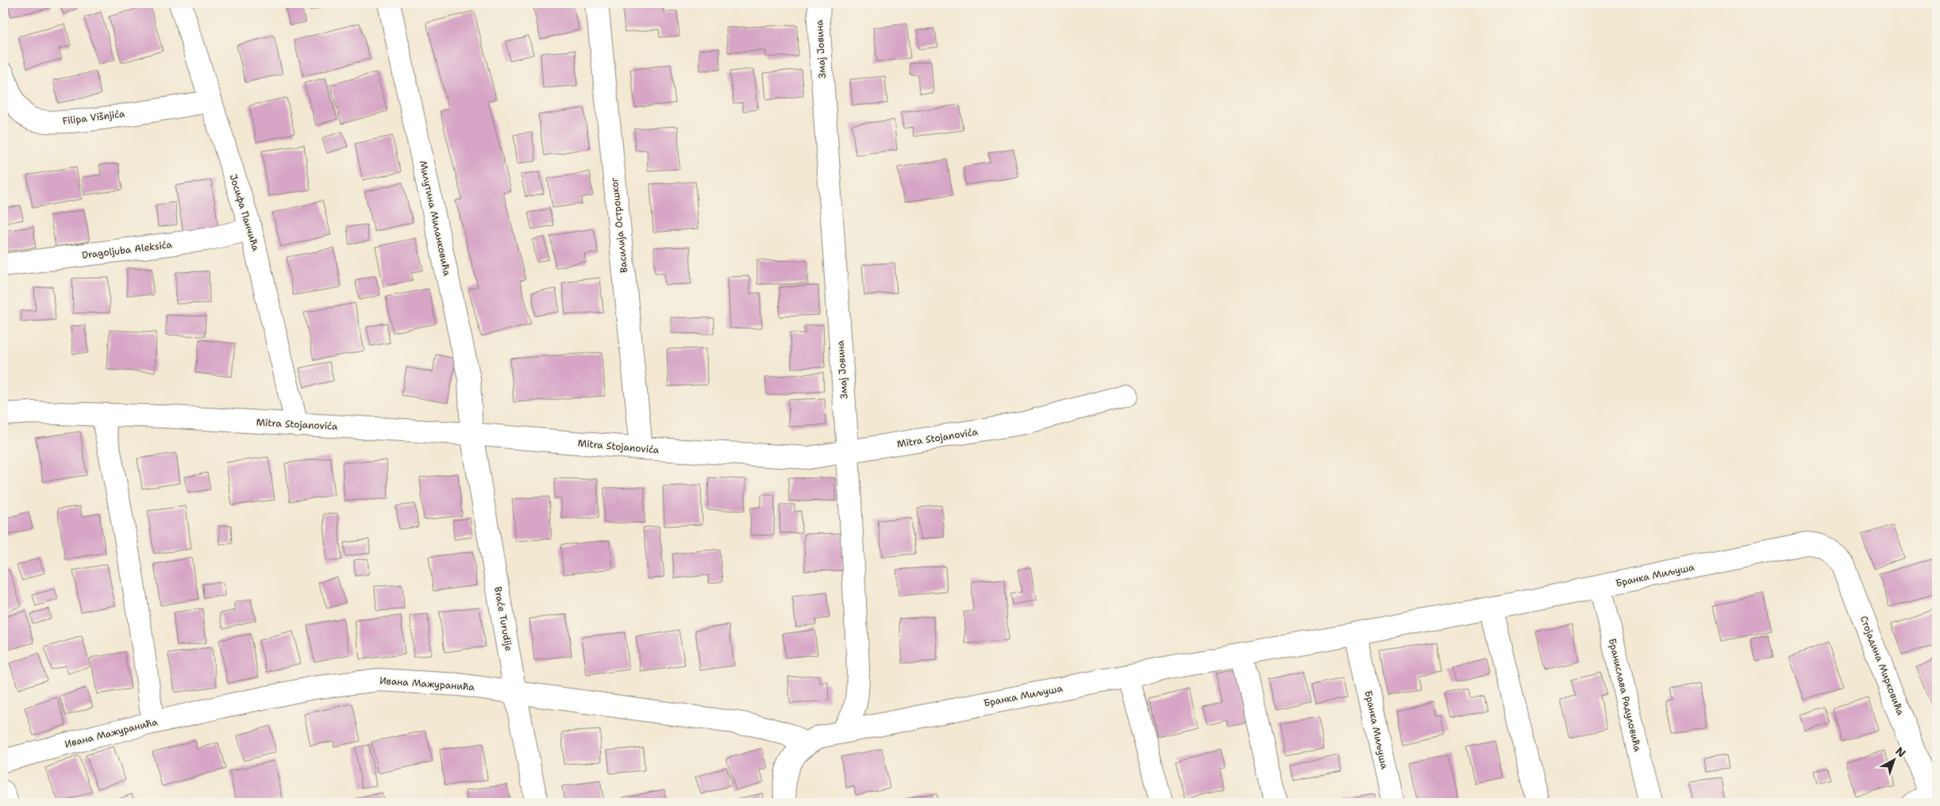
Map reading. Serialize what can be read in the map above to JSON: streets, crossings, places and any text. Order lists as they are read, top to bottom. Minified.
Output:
{"streets":{"street":["Змај Јовина","Filipa Višnjića","Јосифа Панчића","Милутина Миланковића","Василија Острошког","Dragoljuba Aleksića","Mitra Stojanovića","Бранка Миљуша","Braće Turudije","Стојадина Мирковића","Ивана Мажуранића","Бранислава Радуловића"]},"crossings":[["Змај Јовина","Mitra Stojanovića"],["Змај Јовина","Бранка Миљуша"],["Filipa Višnjića","Јосифа Панчића"],["Јосифа Панчића","Dragoljuba Aleksića"],["Јосифа Панчића","Mitra Stojanovića"],["Милутина Миланковића","Mitra Stojanovića"],["Милутина Миланковића","Braće Turudije"],["Василија Острошког","Mitra Stojanovića"],["Mitra Stojanovića","Braće Turudije"],["Бранка Миљуша","Стојадина Мирковића"],["Бранка Миљуша","Ивана Мажуранића"],["Бранка Миљуша","Бранислава Радуловића"],["Braće Turudije","Ивана Мажуранића"]],"north":"top right"}
